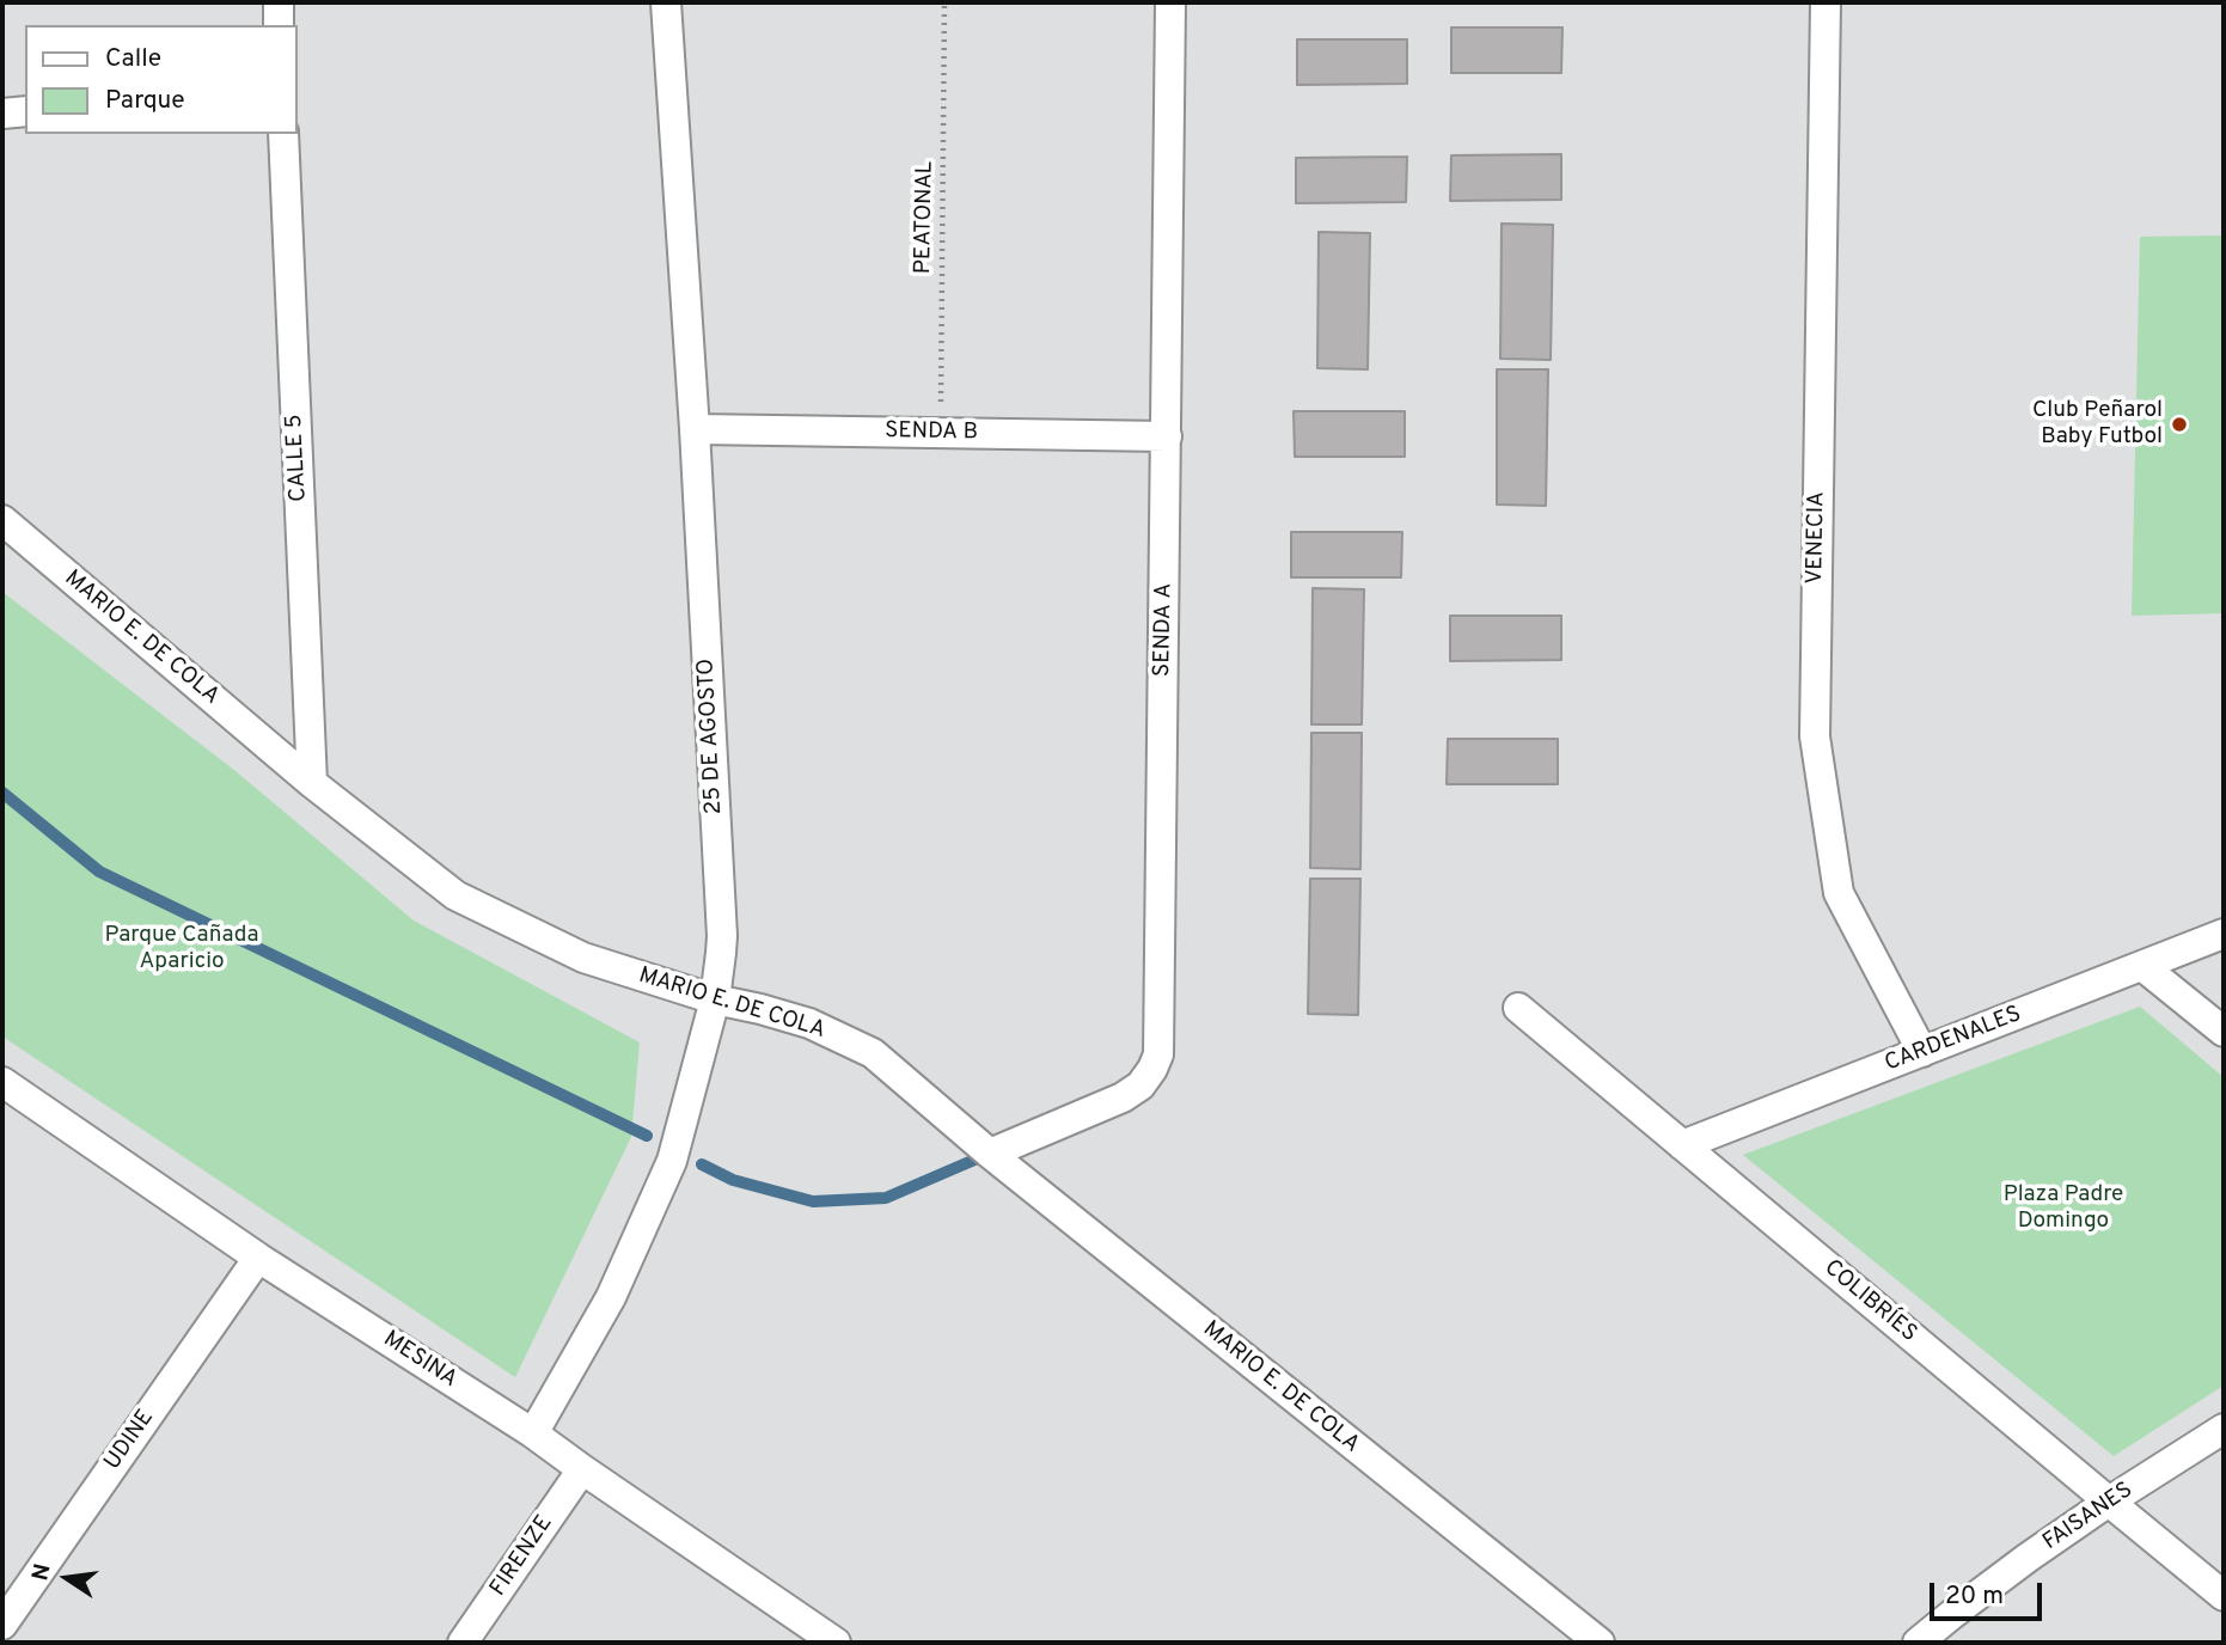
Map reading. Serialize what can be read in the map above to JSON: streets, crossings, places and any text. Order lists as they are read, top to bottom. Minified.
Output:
{"streets":{"street":["SENDA B","CALLE 5","VENECIA","SENDA A","MARIO E. DE COLA","25 DE AGOSTO","CARDENALES","COLIBRÍES","MESINA","UDINE","FAISANES","FIRENZE"],"path":["PEATONAL"]},"crossings":[["PEATONAL","SENDA B"],["SENDA B","SENDA A"],["SENDA B","25 DE AGOSTO"],["CALLE 5","MARIO E. DE COLA"],["VENECIA","CARDENALES"],["SENDA A","MARIO E. DE COLA"],["MARIO E. DE COLA","25 DE AGOSTO"],["25 DE AGOSTO","MESINA"],["CARDENALES","COLIBRÍES"],["COLIBRÍES","FAISANES"],["MESINA","UDINE"],["MESINA","FIRENZE"]],"parks":["Parque Cañada Aparicio","Plaza Padre Domingo"],"places":["Club Peñarol Baby Futbol"],"legend":["Calle","Parque"],"scale_bar":"20 m","north":"left"}
